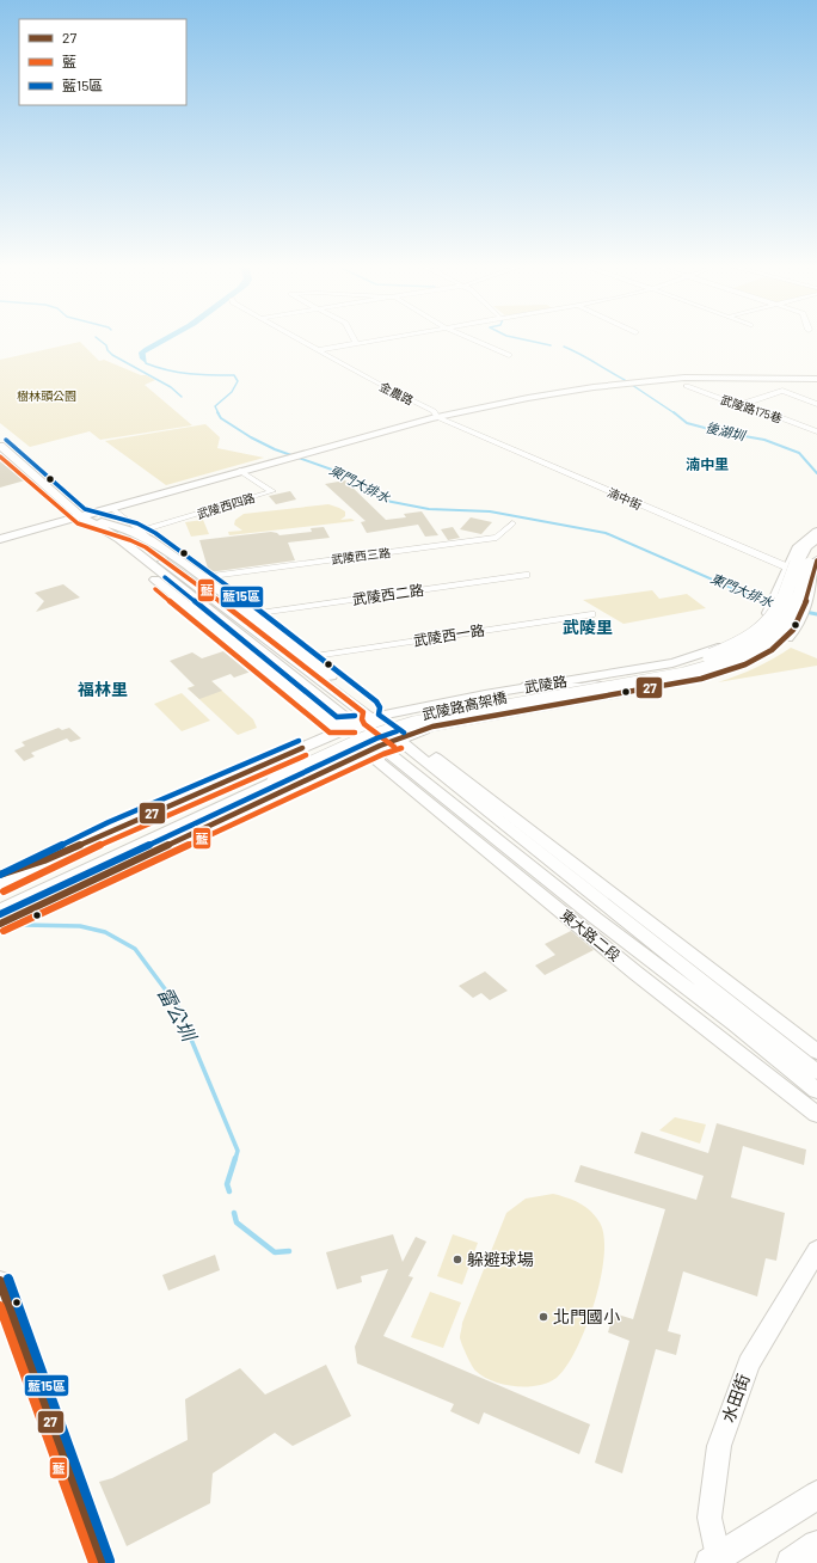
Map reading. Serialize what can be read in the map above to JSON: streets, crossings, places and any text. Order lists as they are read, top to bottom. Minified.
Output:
{"streets":{"highway":["武陵路高架橋"],"street":["金農路","武陵路175巷","湳中街","武陵西四路","武陵西三路","武陵西二路","武陵西一路","武陵路","東大路二段","水田街"]},"crossings":[["金農路","湳中街"],["湳中街","武陵路"],["湳中街","武陵路高架橋"],["武陵路","武陵路高架橋"],["武陵路","東大路二段"]],"districts":["湳中里","武陵里","福林里"],"water":["後湖圳","東門大排水","雷公圳"],"parks":["樹林頭公園"],"places":["躲避球場","北門國小"],"lines":["transit line 藍15區","transit line 藍","transit line 27"],"legend":["27","藍","藍15區"]}
